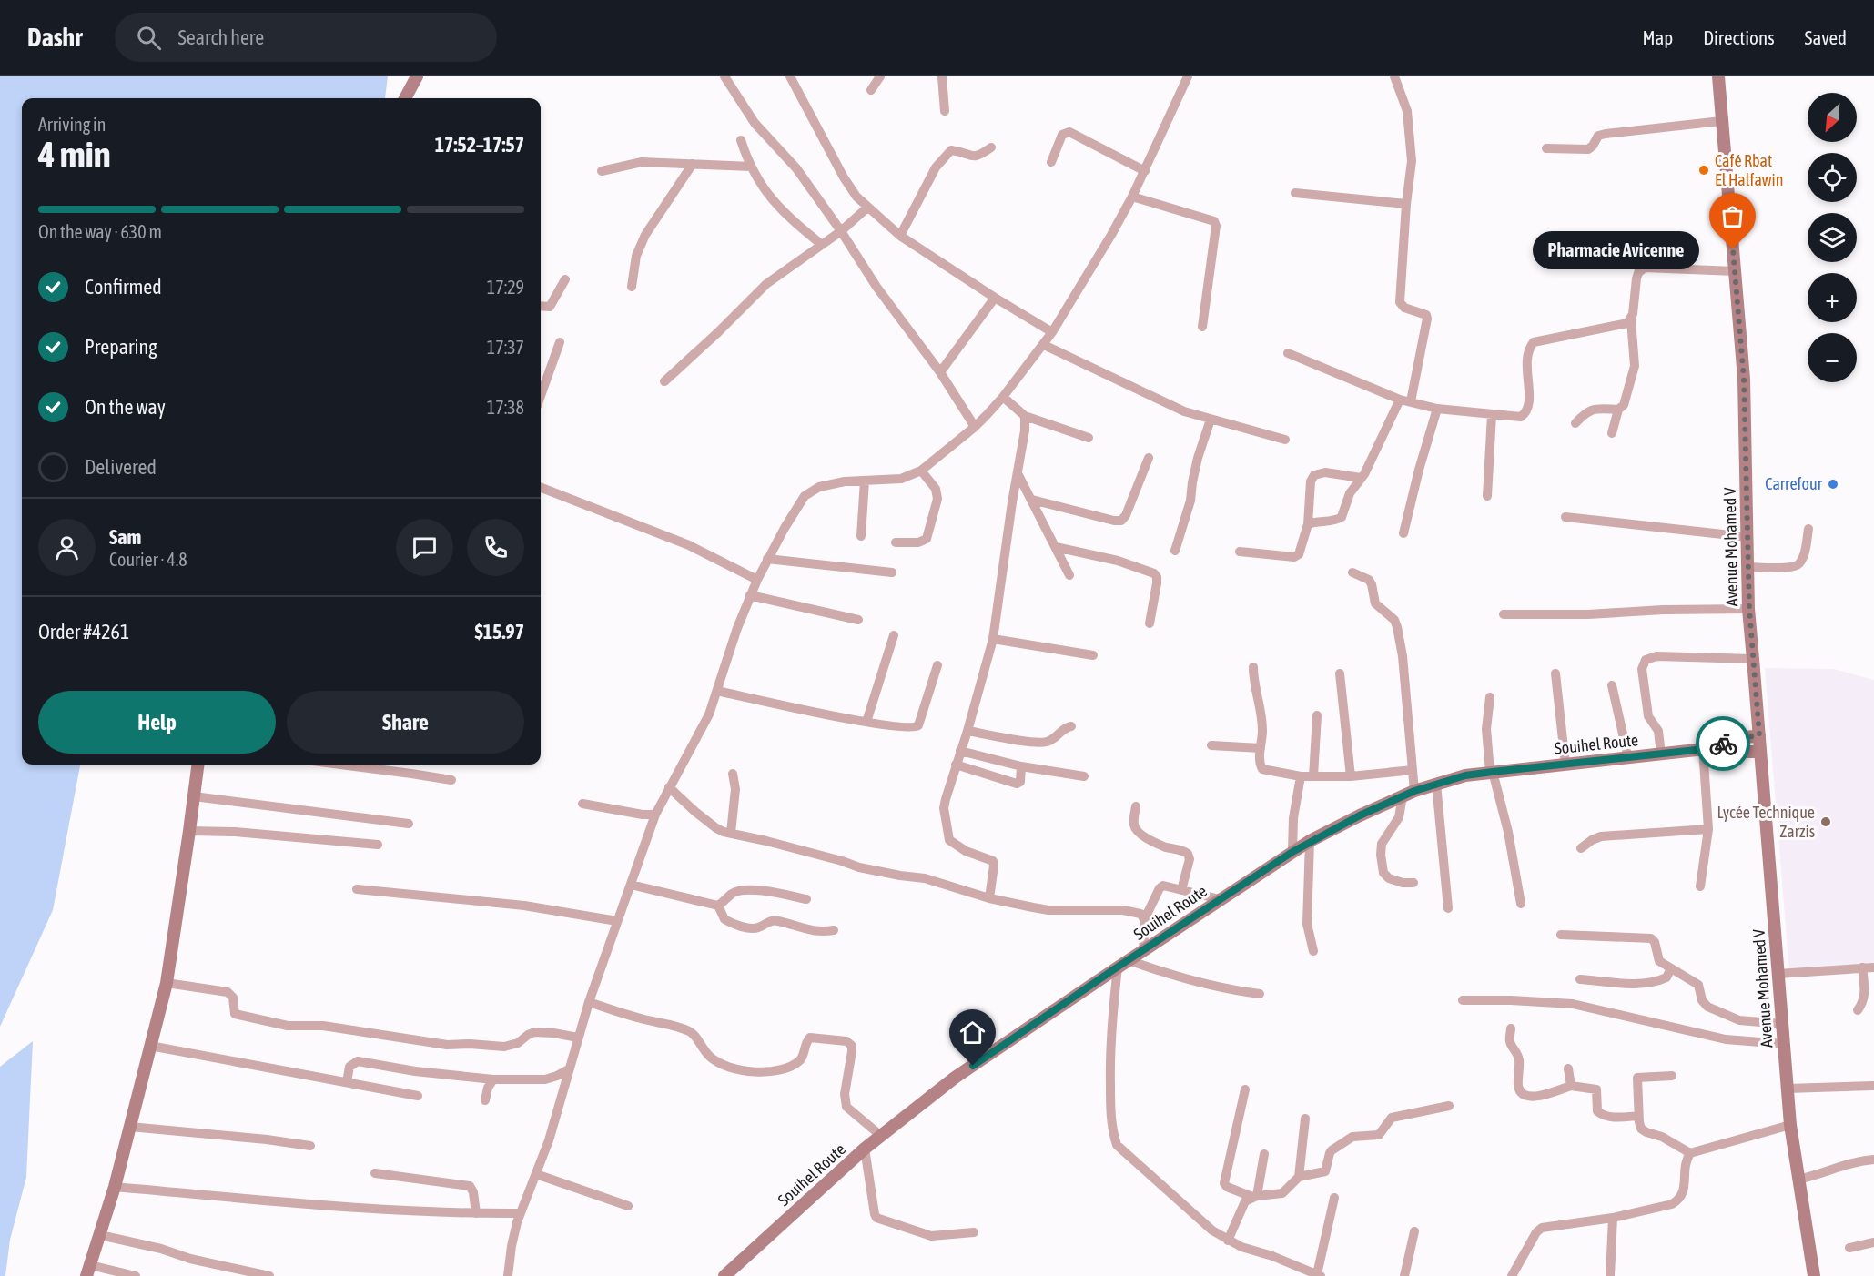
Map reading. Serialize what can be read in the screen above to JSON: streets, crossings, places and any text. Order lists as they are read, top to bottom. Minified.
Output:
{"streets":{"main road":["Avenue Mohamed V","Souihel Route"]},"places":["Café Rbat El Halfawin","Pharmacie Avicenne","Carrefour","Lycée Technique Zarzis"],"north":"bottom left","page":{"header":"Dashr","search":"Search here","nav":["Map","Directions","Saved"],"map_buttons":["+","−"],"heading":["4 min","Arriving in","17:52–17:57"],"panel":["Sam","Courier · 4.8","Order #4261","$15.97"],"bar":"On the way · 630 m","bubble":"Pharmacie Avicenne","list":[["Confirmed","17:29"],["Preparing","17:37"],["On the way","17:38"],"Delivered"],"buttons":["Help","Share"]}}
